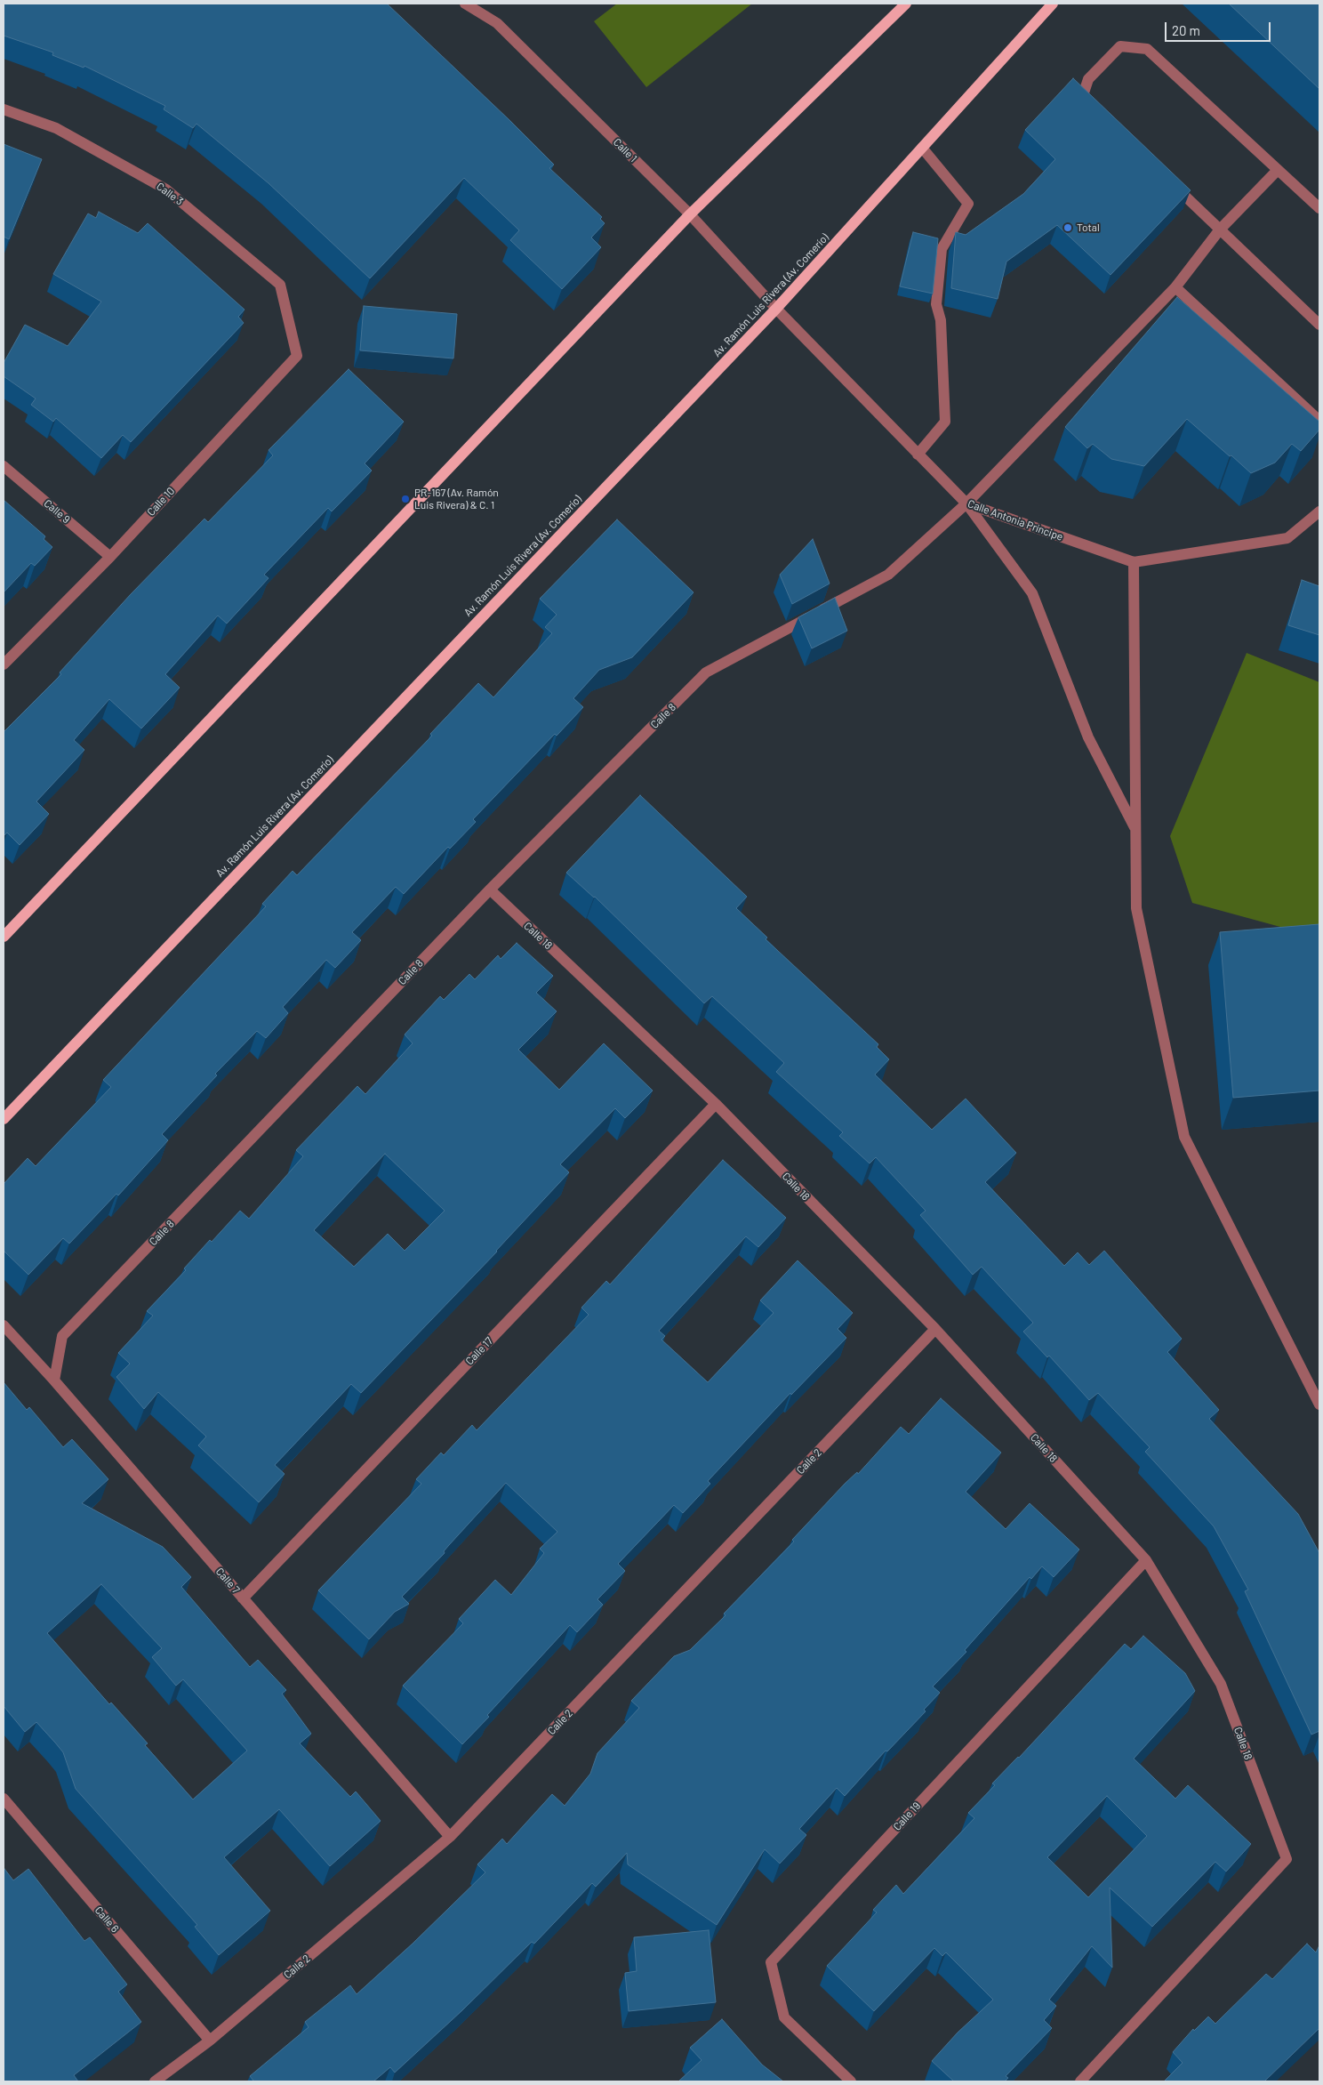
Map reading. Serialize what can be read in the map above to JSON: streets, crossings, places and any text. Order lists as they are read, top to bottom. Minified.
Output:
{"streets":{"main road":["Av. Ramón Luis Rivera (Av. Comerío)"],"street":["Calle 1","Calle 3","Calle 10","Calle 9","Calle Antonia Príncipe","Calle 8","Calle 18","Calle 17","Calle 2","Calle 7","Calle 19","Calle 6"]},"crossings":[["Calle 1","Av. Ramón Luis Rivera (Av. Comerío)"],["Calle 1","Calle Antonia Príncipe"],["Calle 3","Calle 10"],["Av. Ramón Luis Rivera (Av. Comerío)","Calle Antonia Príncipe"],["Calle 10","Calle 9"],["Calle Antonia Príncipe","Calle 8"],["Calle 8","Calle 18"],["Calle 8","Calle 7"],["Calle 18","Calle 17"],["Calle 18","Calle 2"],["Calle 18","Calle 19"],["Calle 17","Calle 7"],["Calle 2","Calle 7"],["Calle 2","Calle 6"]],"places":["Total","PR-167 (Av. Ramón Luis Rivera) & C. 1"],"scale_bar":"20 m"}
